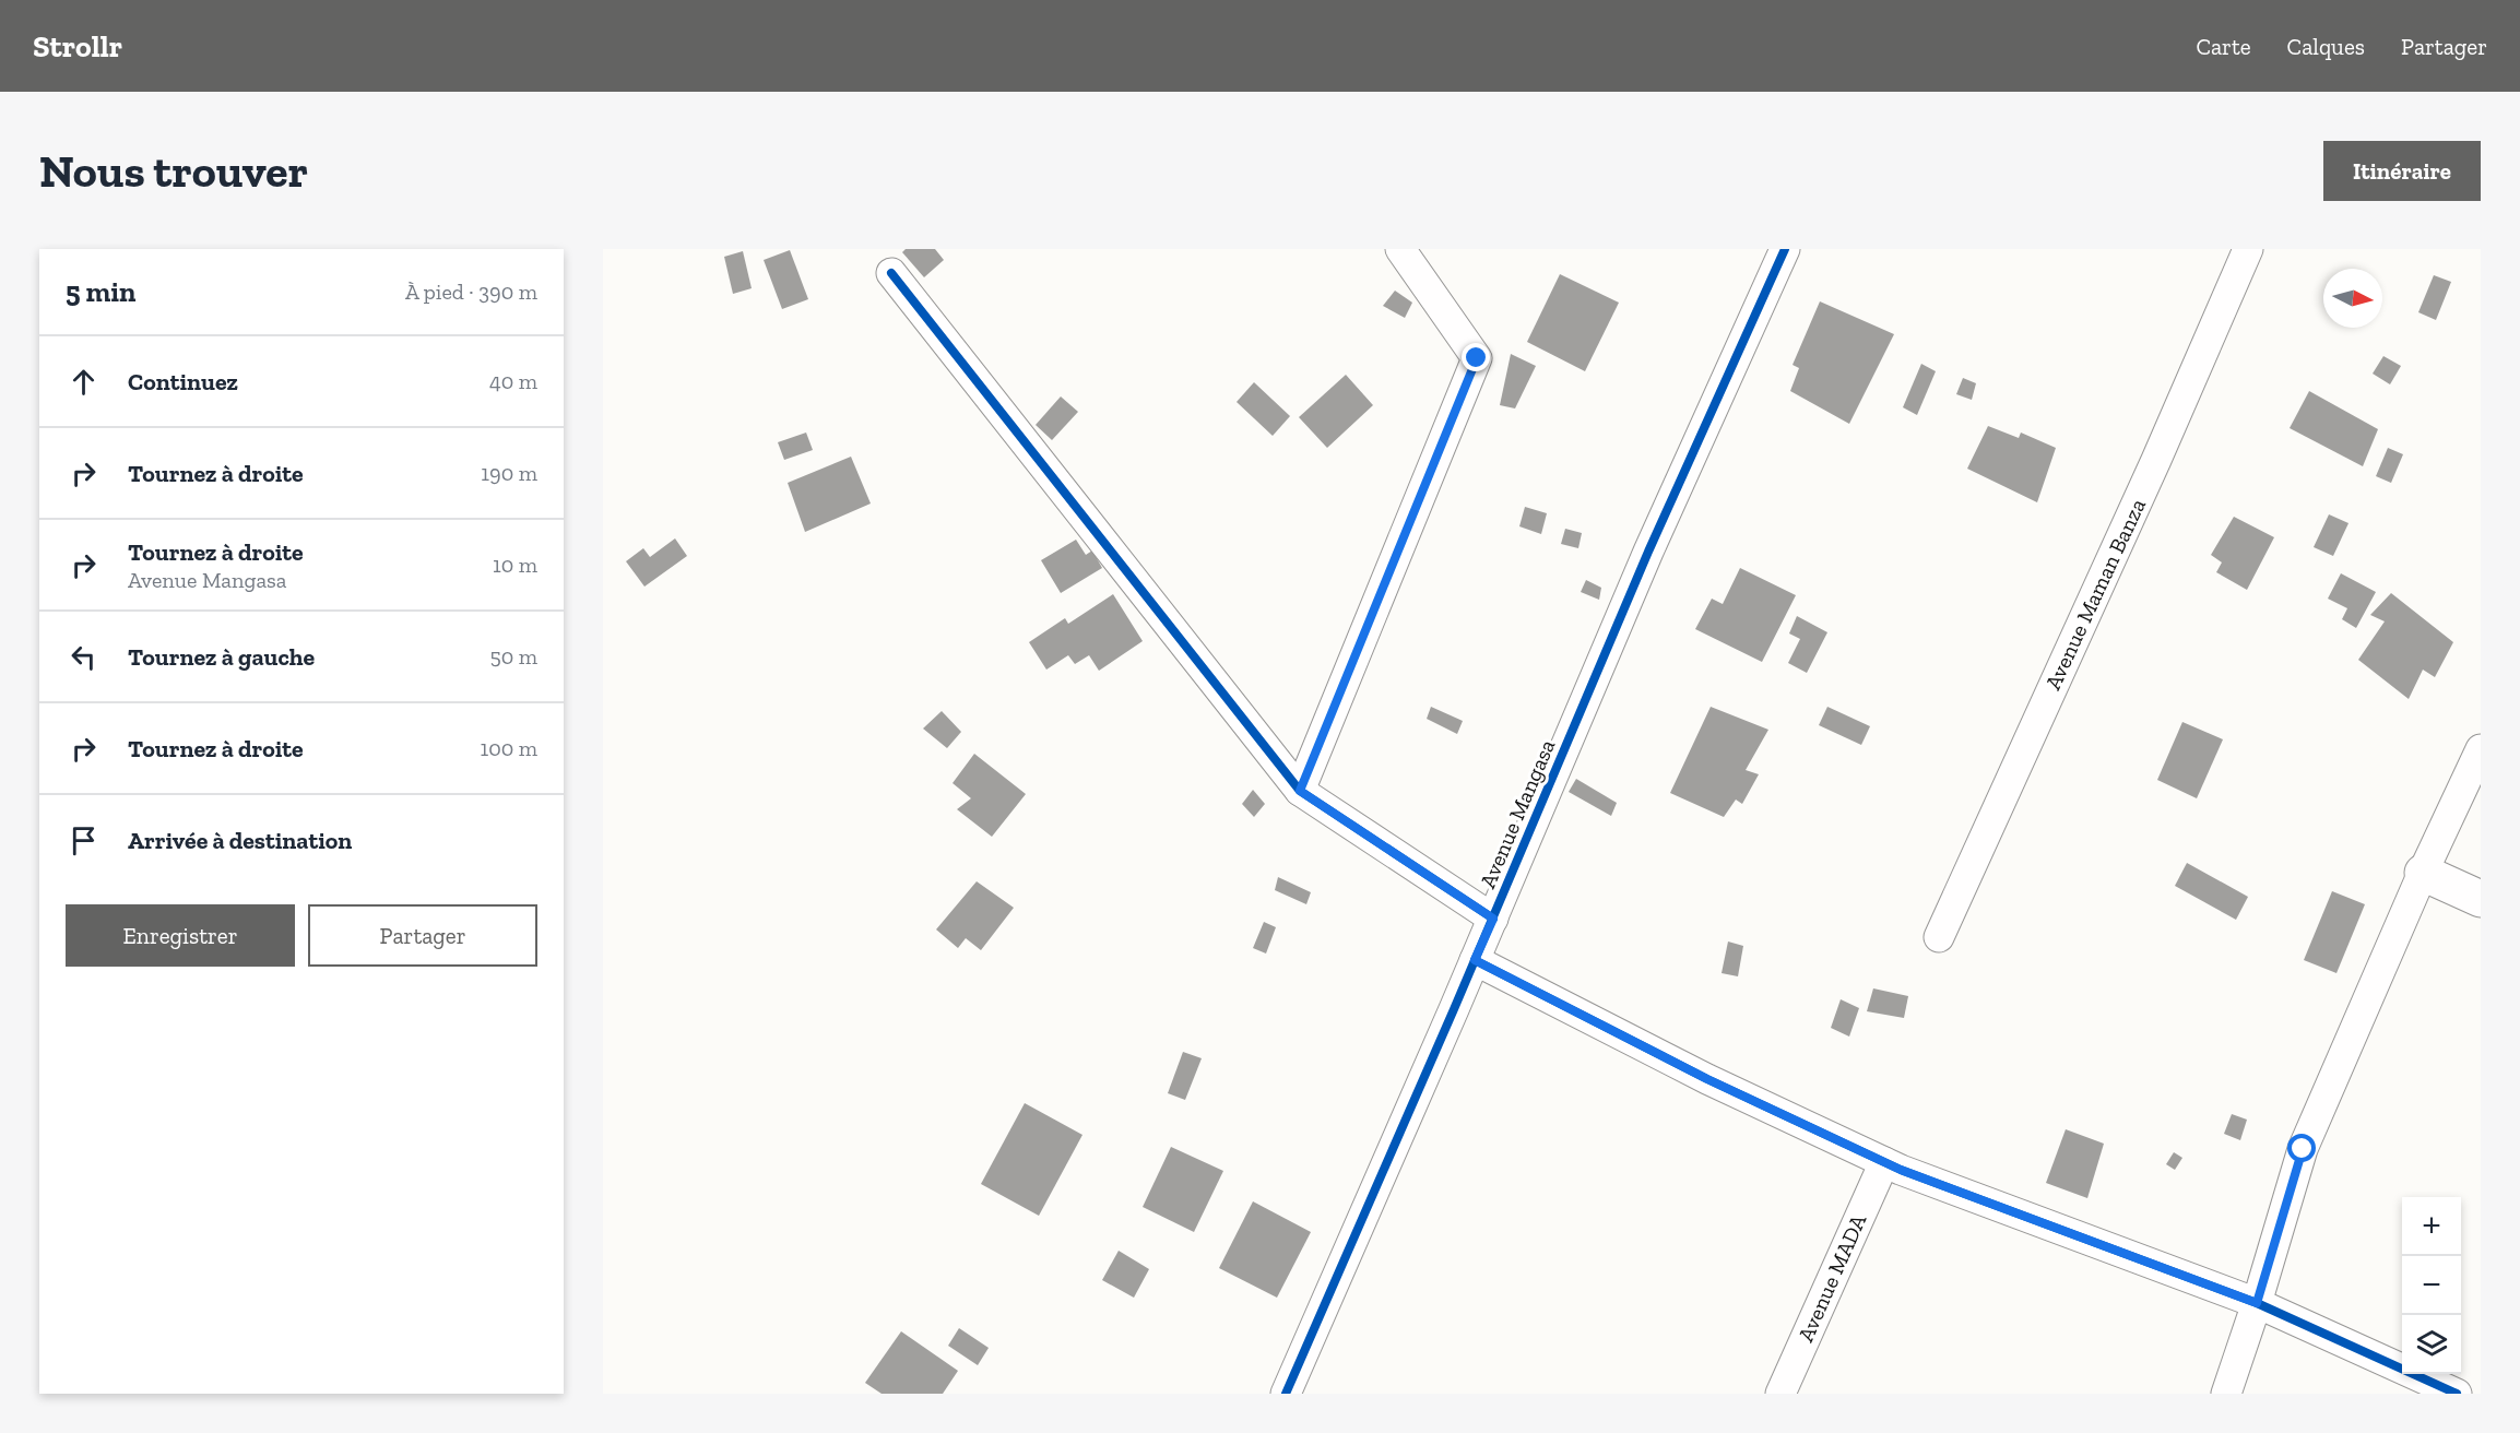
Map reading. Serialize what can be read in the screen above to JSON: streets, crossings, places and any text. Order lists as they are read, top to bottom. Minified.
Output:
{"streets":{"street":["Avenue Maman Banza","Avenue Mangasa","Avenue MADA"]},"north":"right","page":{"header":"Strollr","nav":["Carte","Calques","Partager"],"buttons":["Itinéraire",["Enregistrer","Partager"]],"title":"Nous trouver","heading":["5 min","À pied · 390 m"],"list":[["Continuez","40 m"],["Tournez à droite","190 m"],["Tournez à droite","Avenue Mangasa","10 m"],["Tournez à gauche","50 m"],["Tournez à droite","100 m"],"Arrivée à destination"],"map_buttons":["+","−"]}}
